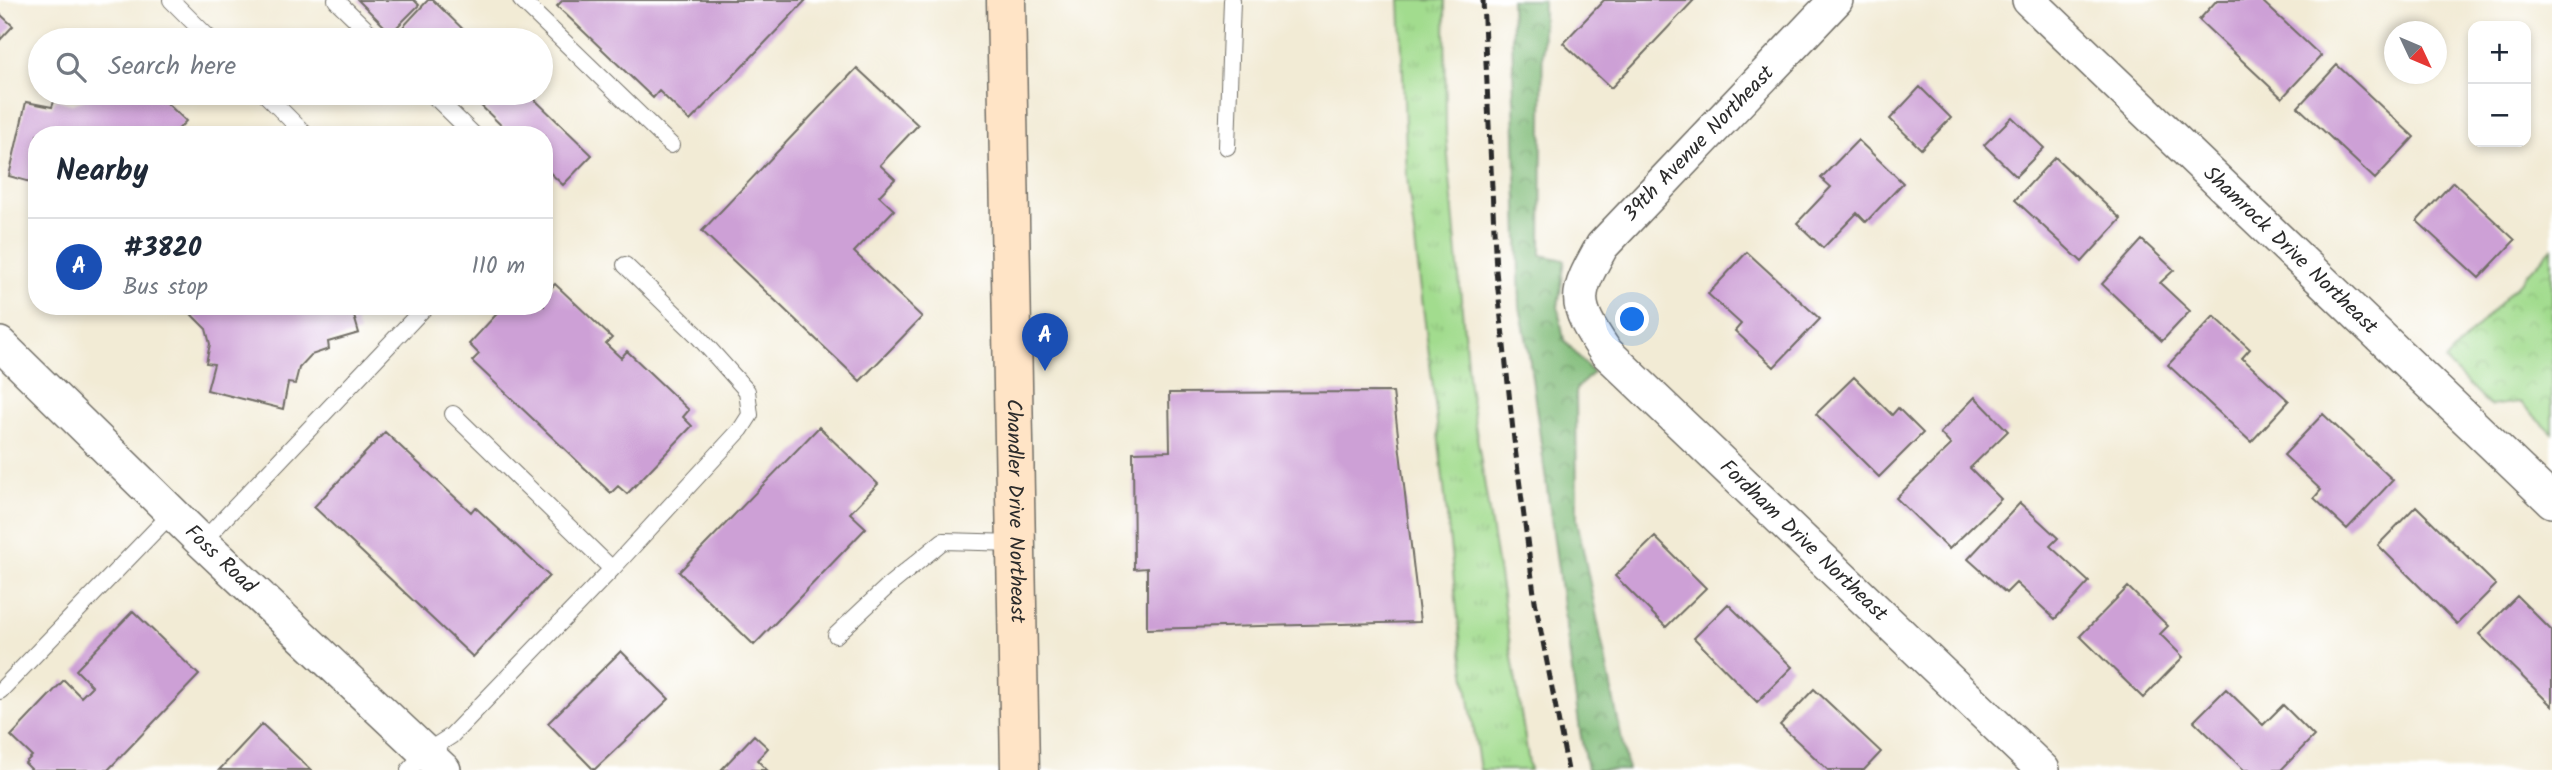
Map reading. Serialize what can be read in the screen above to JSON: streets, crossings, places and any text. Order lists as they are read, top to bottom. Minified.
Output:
{"streets":{"street":["39th Avenue Northeast","Shamrock Drive Northeast","Chandler Drive Northeast","Fordham Drive Northeast","Foss Road"]},"crossings":[["39th Avenue Northeast","Fordham Drive Northeast"]],"north":"bottom right","page":{"map_buttons":["+","−"],"search":"Search here","heading":"Nearby","list":[{"mark":"A","name":"#3820","note":"Bus stop","value":"110 m"}],"pins":"A"}}
